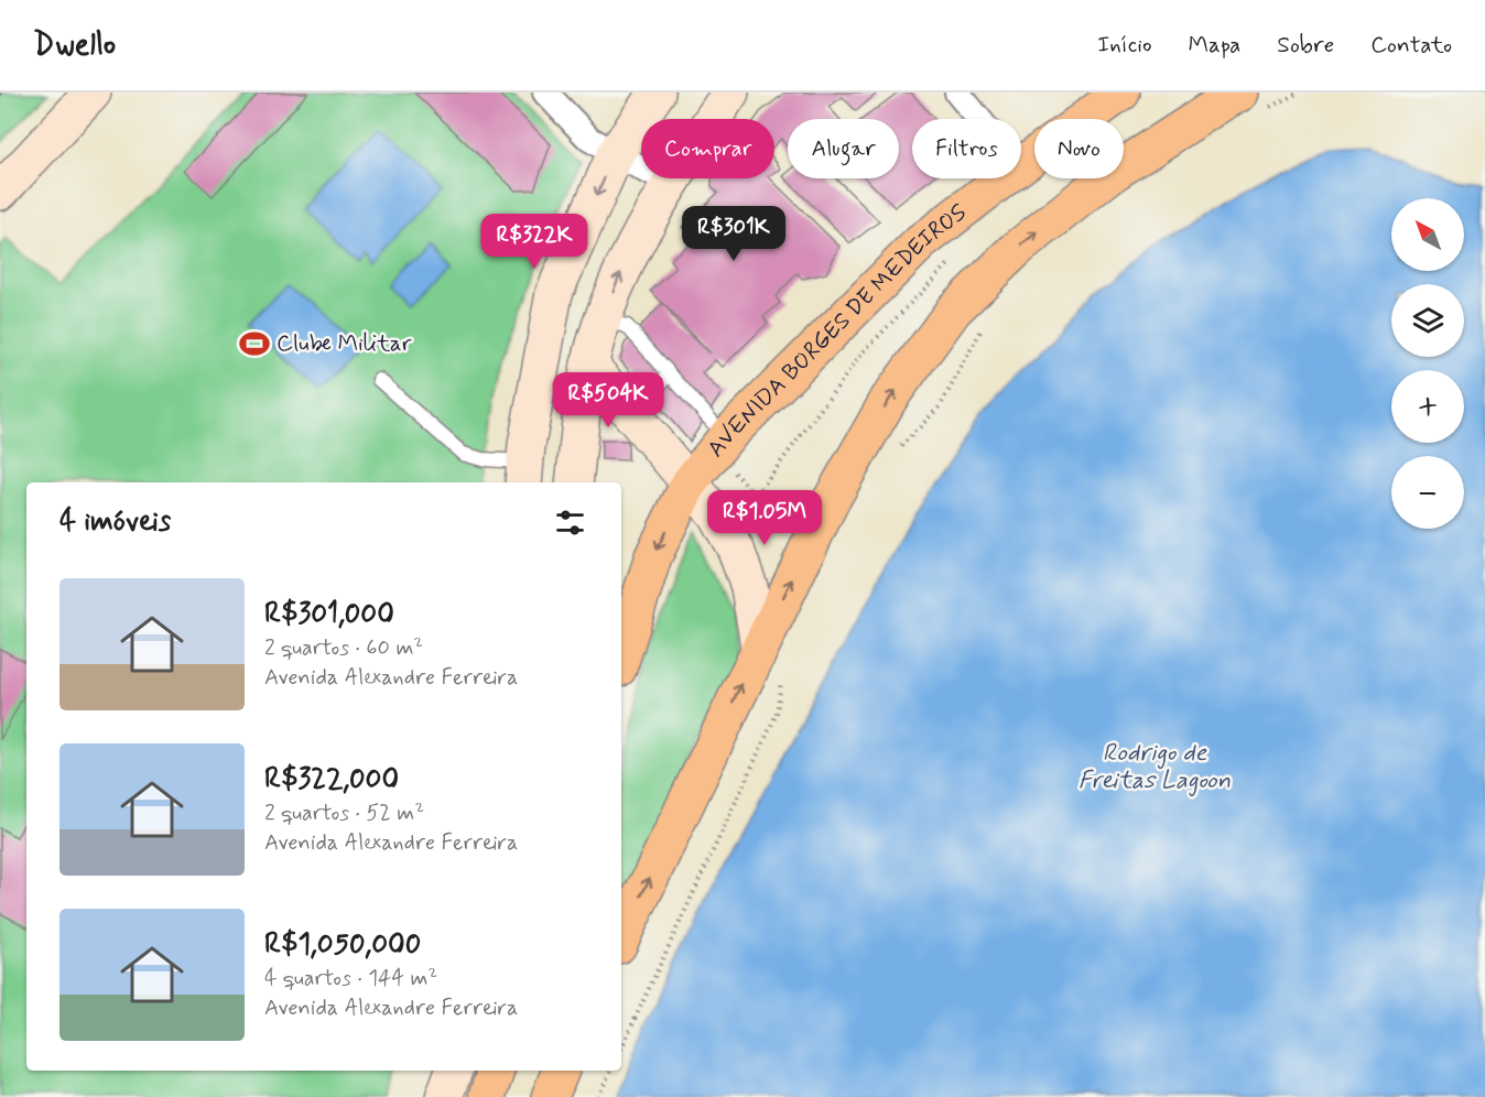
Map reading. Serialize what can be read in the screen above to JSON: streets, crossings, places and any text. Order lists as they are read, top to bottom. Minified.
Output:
{"streets":{"highway":["AVENIDA BORGES DE MEDEIROS"]},"water":["Rodrigo de Freitas Lagoon"],"places":{"sports":["Clube Militar"]},"north":"top left","page":{"header":"Dwello","nav":["Início","Mapa","Sobre","Contato"],"chip":["Comprar","Alugar","Filtros","Novo"],"map_buttons":["+","−"],"price":["R$301K","R$322K","R$504K","R$1.05M"],"heading":"4 imóveis","list":[{"name":"R$301,000","note":"2 quartos · 60 m² · Avenida Alexandre Ferreira"},{"name":"R$322,000","note":"2 quartos · 52 m² · Avenida Alexandre Ferreira"},{"name":"R$1,050,000","note":"4 quartos · 144 m² · Avenida Alexandre Ferreira"}]}}
